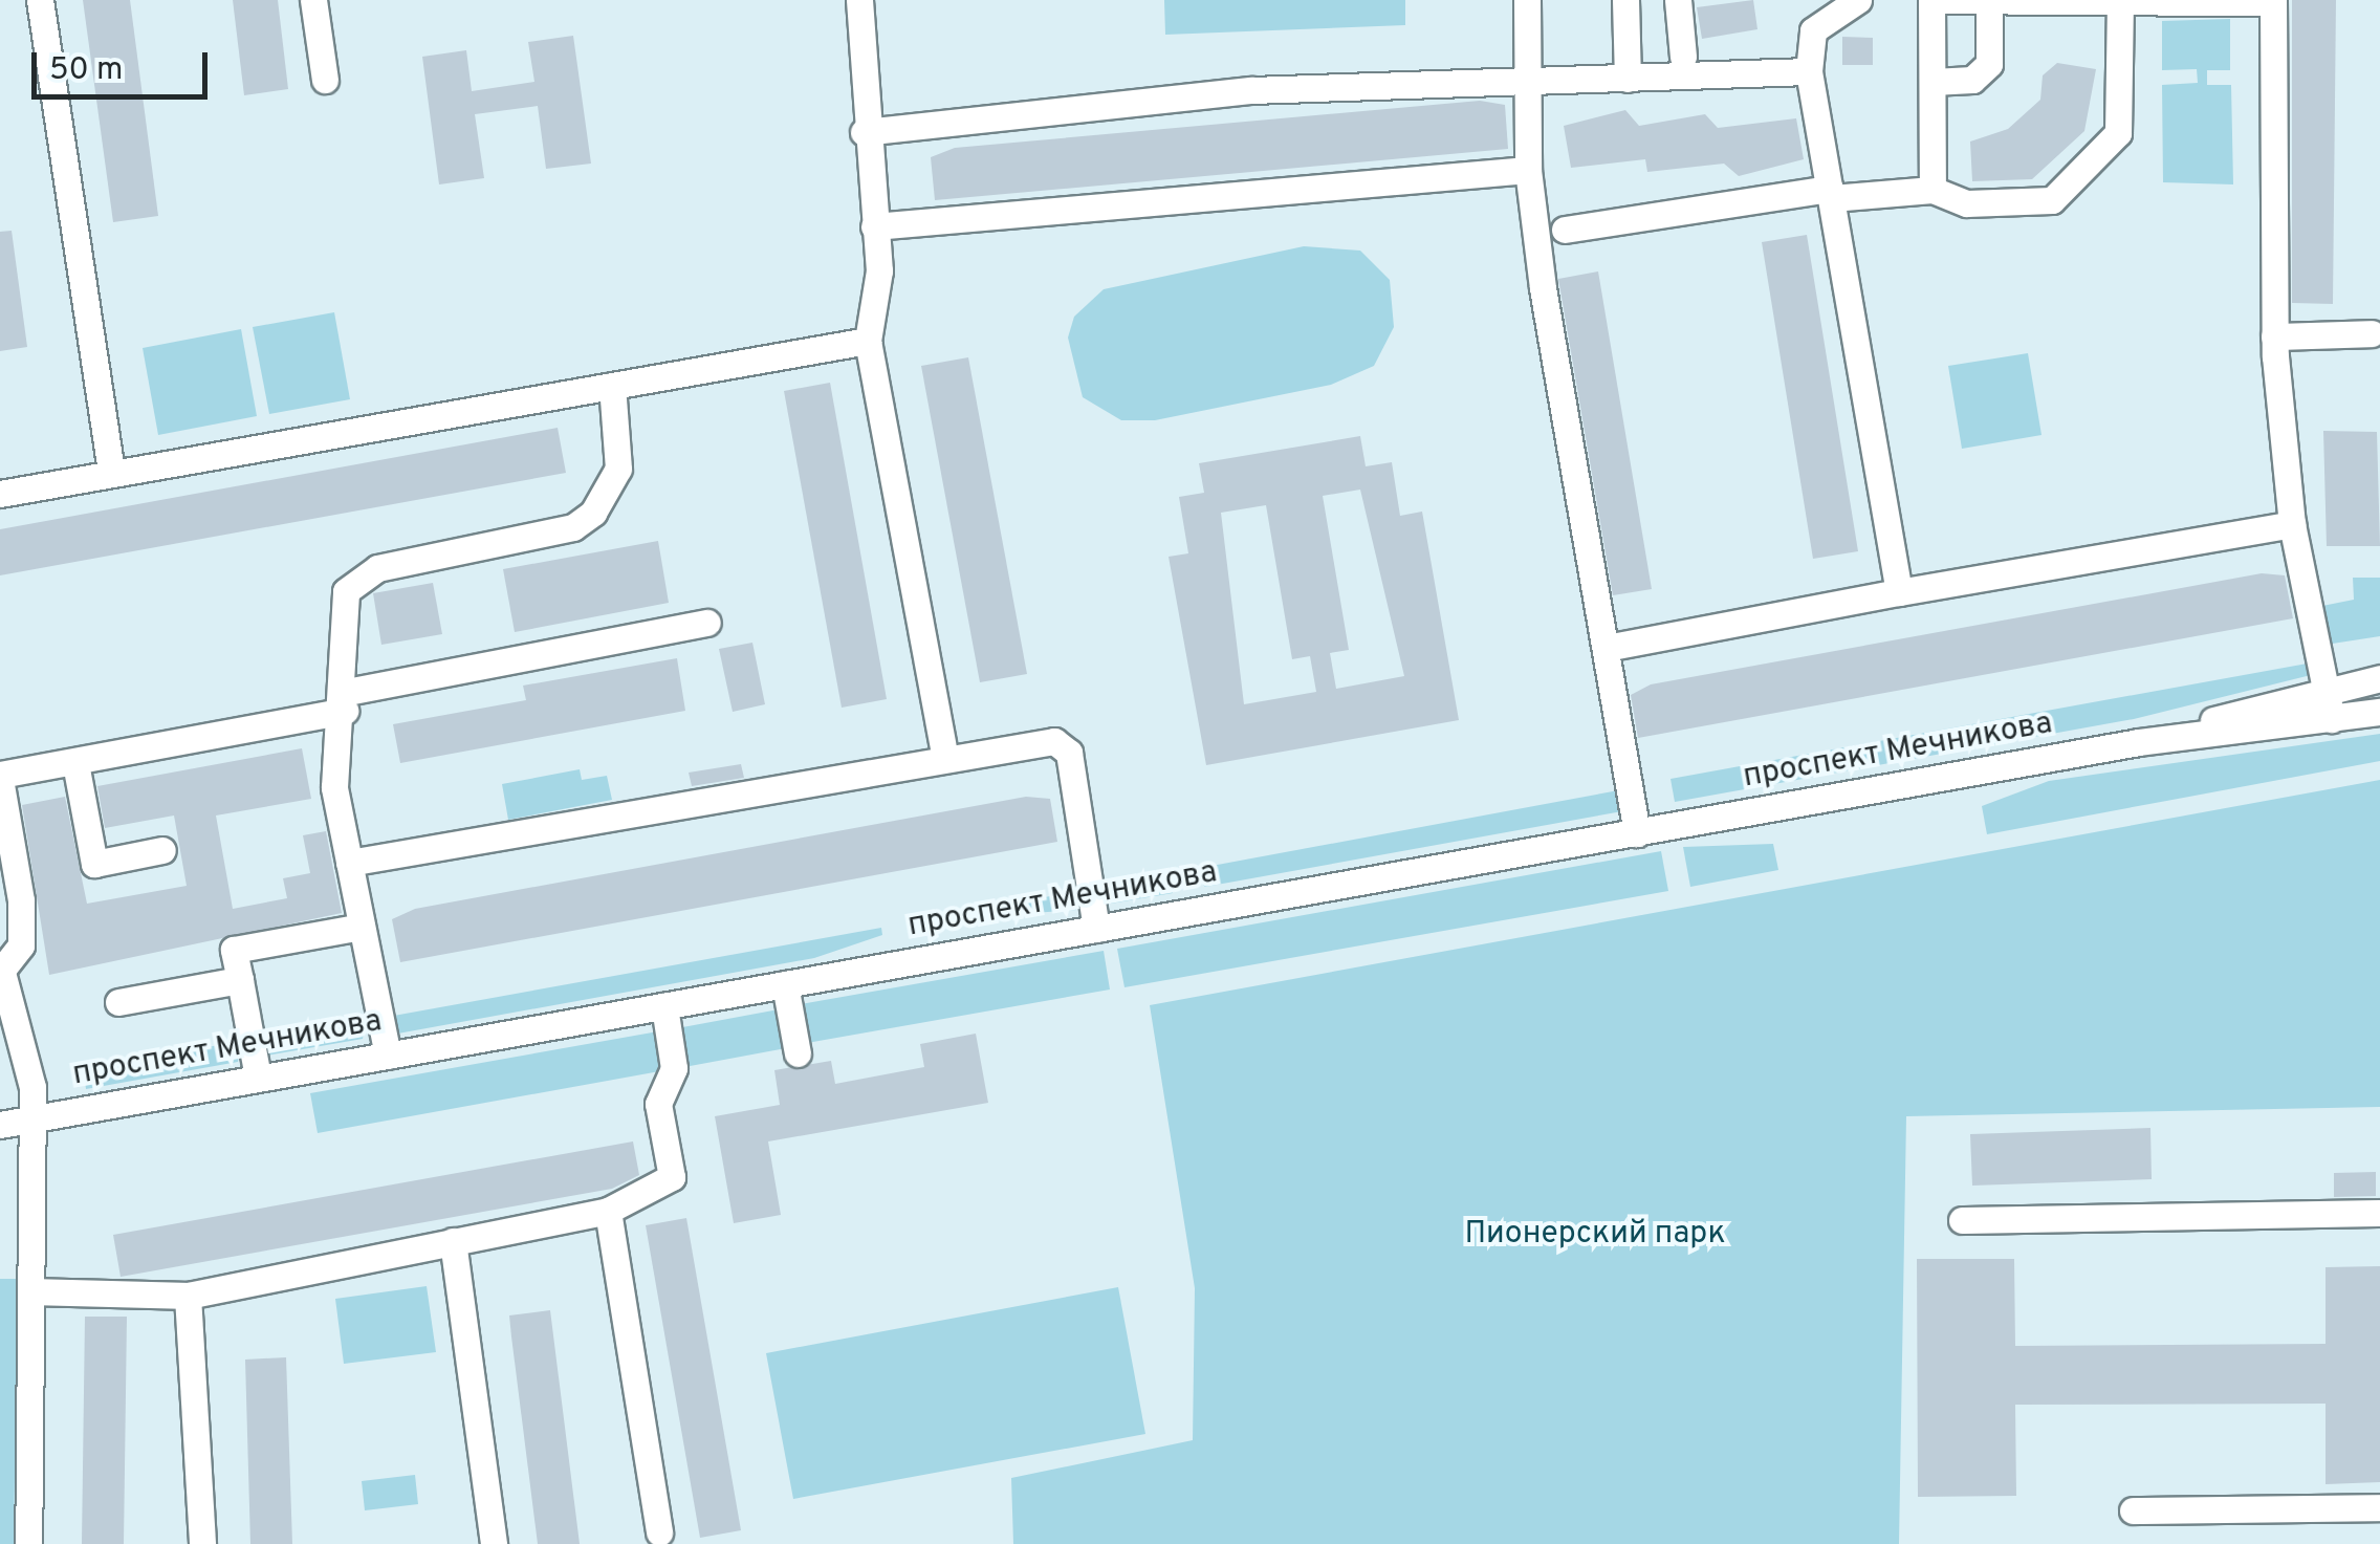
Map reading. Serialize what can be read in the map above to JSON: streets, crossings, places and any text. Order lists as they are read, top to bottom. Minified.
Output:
{"streets":{"street":["проспект Мечникова"]},"parks":["Пионерский парк"],"scale_bar":"50 m"}
